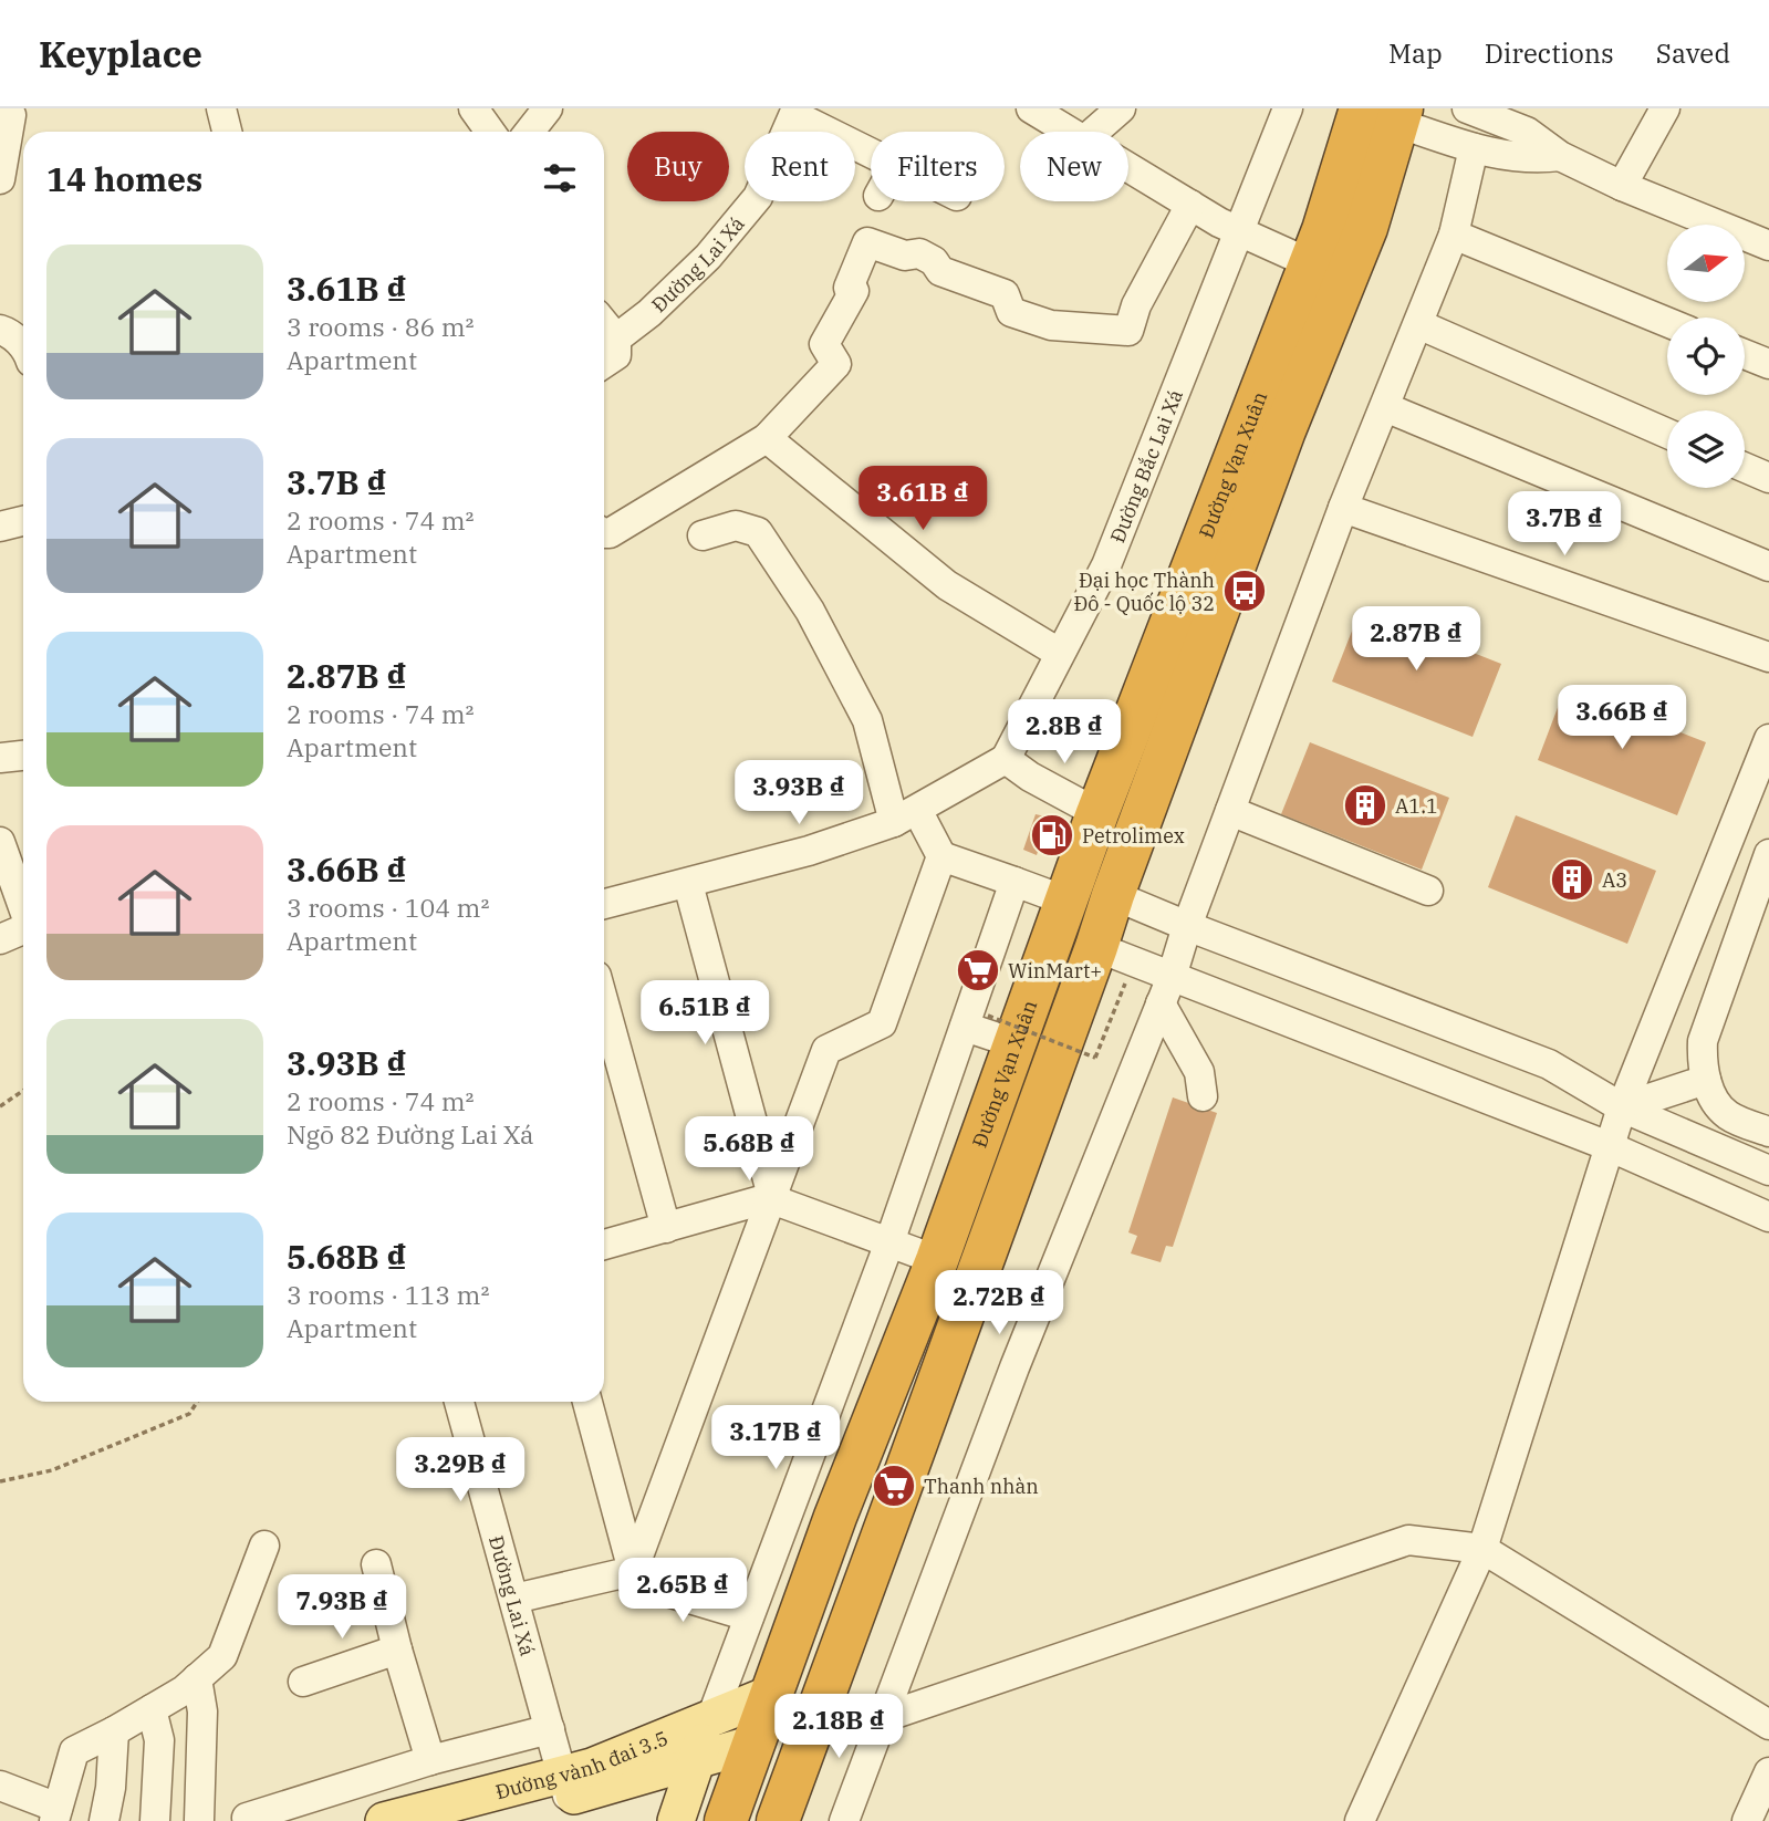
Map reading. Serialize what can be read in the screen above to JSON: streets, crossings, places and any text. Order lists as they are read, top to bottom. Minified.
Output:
{"streets":{"highway":["Đường Vạn Xuân"],"main road":["Đường vành đai 3.5"],"street":["Đường Lai Xá","Đường Bắc Lai Xá"]},"crossings":[["Đường Lai Xá","Đường vành đai 3.5"],["Đường Vạn Xuân","Đường vành đai 3.5"]],"places":{"bus stop":["Đại học Thành Đô - Quốc lộ 32"],"building":["A1.1","A3"],"fuel station":["Petrolimex"],"supermarket":["WinMart+","Thanh nhàn"]},"north":"right","page":{"header":"Keyplace","nav":["Map","Directions","Saved"],"chip":["Buy","Rent","Filters","New"],"heading":"14 homes","list":[{"name":"3.61B ₫","note":"3 rooms · 86 m² · Apartment"},{"name":"3.7B ₫","note":"2 rooms · 74 m² · Apartment"},{"name":"2.87B ₫","note":"2 rooms · 74 m² · Apartment"},{"name":"3.66B ₫","note":"3 rooms · 104 m² · Apartment"},{"name":"3.93B ₫","note":"2 rooms · 74 m² · Ngõ 82 Đường Lai Xá"},{"name":"5.68B ₫","note":"3 rooms · 113 m² · Apartment"}],"price":["3.61B ₫","3.7B ₫","2.87B ₫","3.66B ₫","2.8B ₫","3.93B ₫","6.51B ₫","5.68B ₫","2.72B ₫","3.17B ₫","3.29B ₫","2.65B ₫","7.93B ₫","2.18B ₫"]}}
